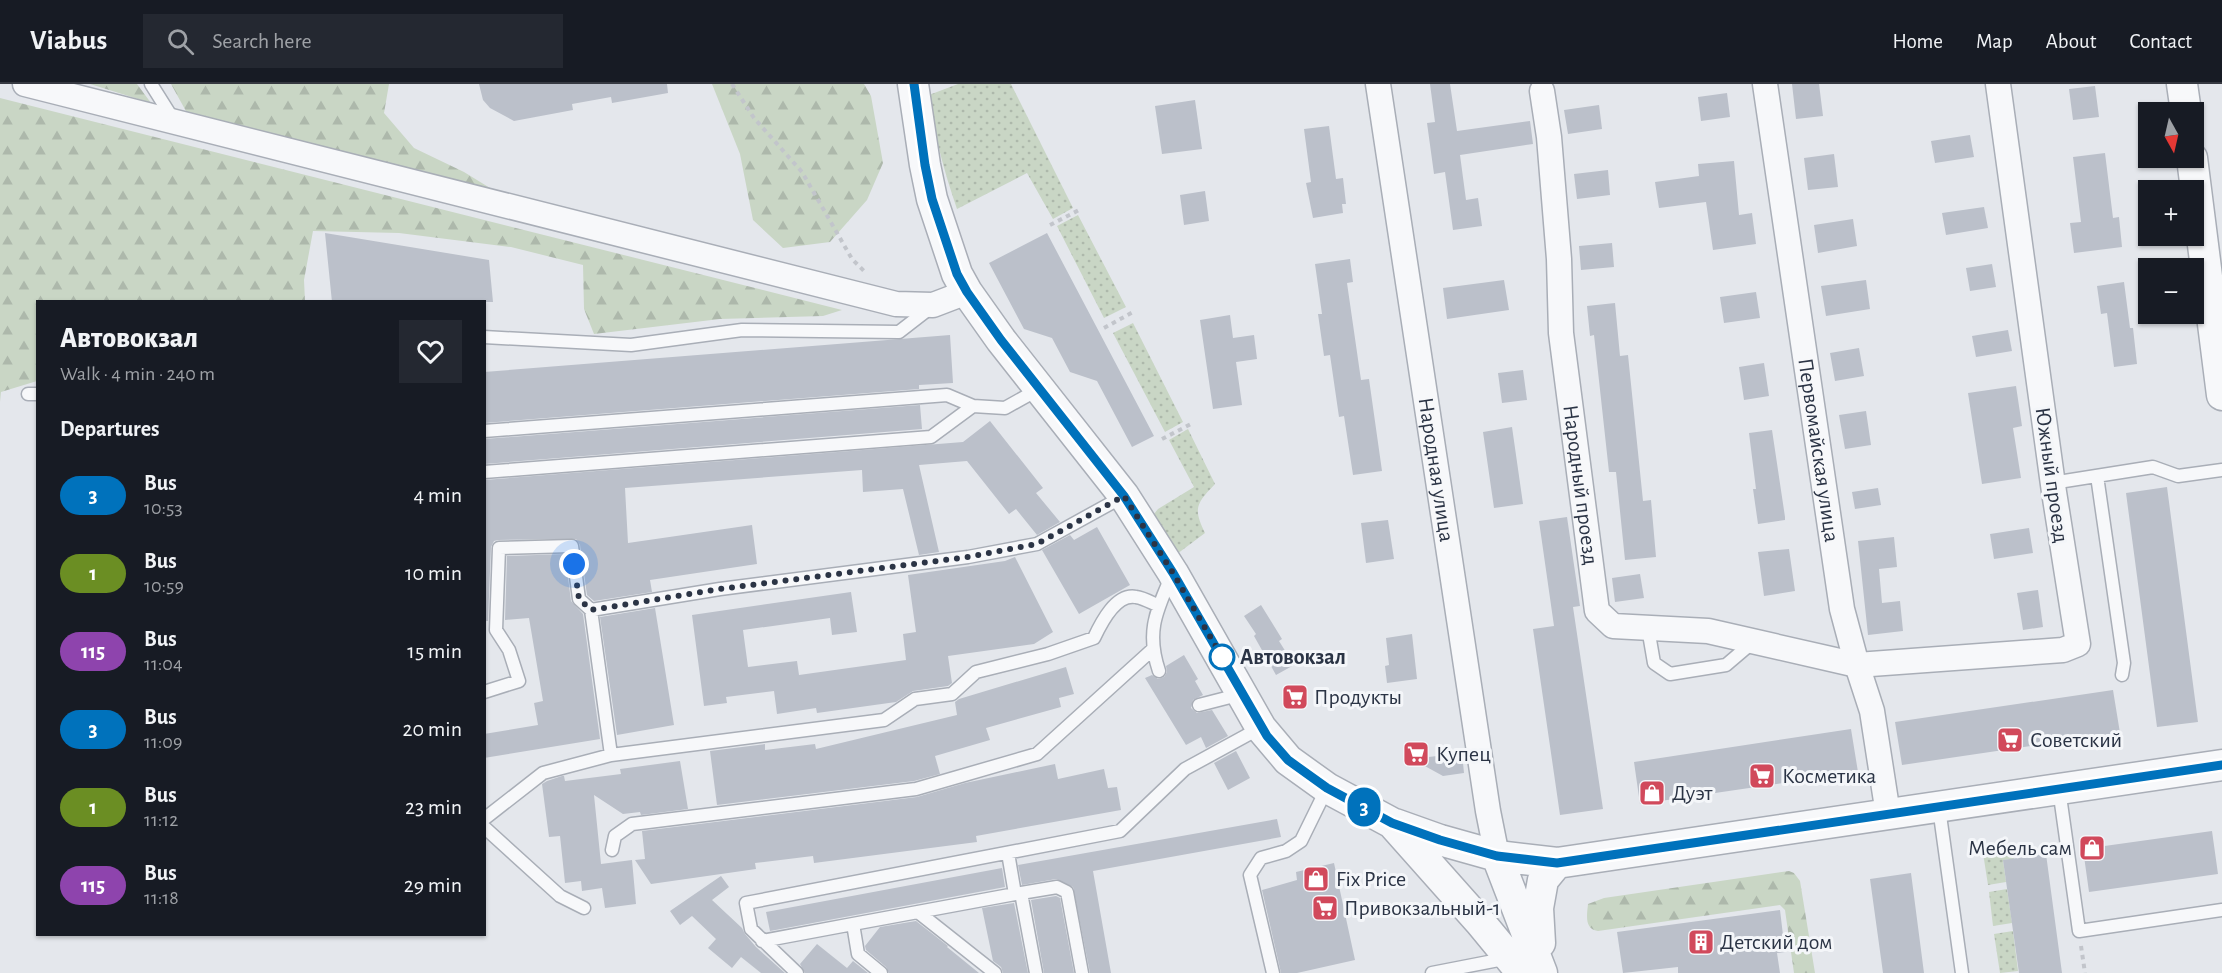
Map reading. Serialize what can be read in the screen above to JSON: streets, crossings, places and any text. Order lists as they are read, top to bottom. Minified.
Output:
{"streets":{"street":["Первомайская улица","Народная улица","Южный проезд","Народный проезд"]},"crossings":[["Первомайская улица","Южный проезд"],["Первомайская улица","Народный проезд"],["Южный проезд","Народный проезд"]],"places":{"other":["Автовокзал"],"supermarket":["Продукты","Советский","Купец","Косметика","Привокзальный-1"],"shop":["Дуэт","Мебель сам","Fix Price"],"building":["Детский дом"]},"lines":["bus line 3"],"north":"bottom","page":{"header":"Viabus","search":"Search here","nav":["Home","Map","About","Contact"],"on_map":"3","map_buttons":["+","−"],"heading":[["Автовокзал","Walk · 4 min · 240 m"],"Departures"],"list":[{"mark":"3","name":"Bus","note":"10:53","value":"4 min"},{"mark":"1","name":"Bus","note":"10:59","value":"10 min"},{"mark":"115","name":"Bus","note":"11:04","value":"15 min"},{"mark":"3","name":"Bus","note":"11:09","value":"20 min"},{"mark":"1","name":"Bus","note":"11:12","value":"23 min"},{"mark":"115","name":"Bus","note":"11:18","value":"29 min"}]}}
